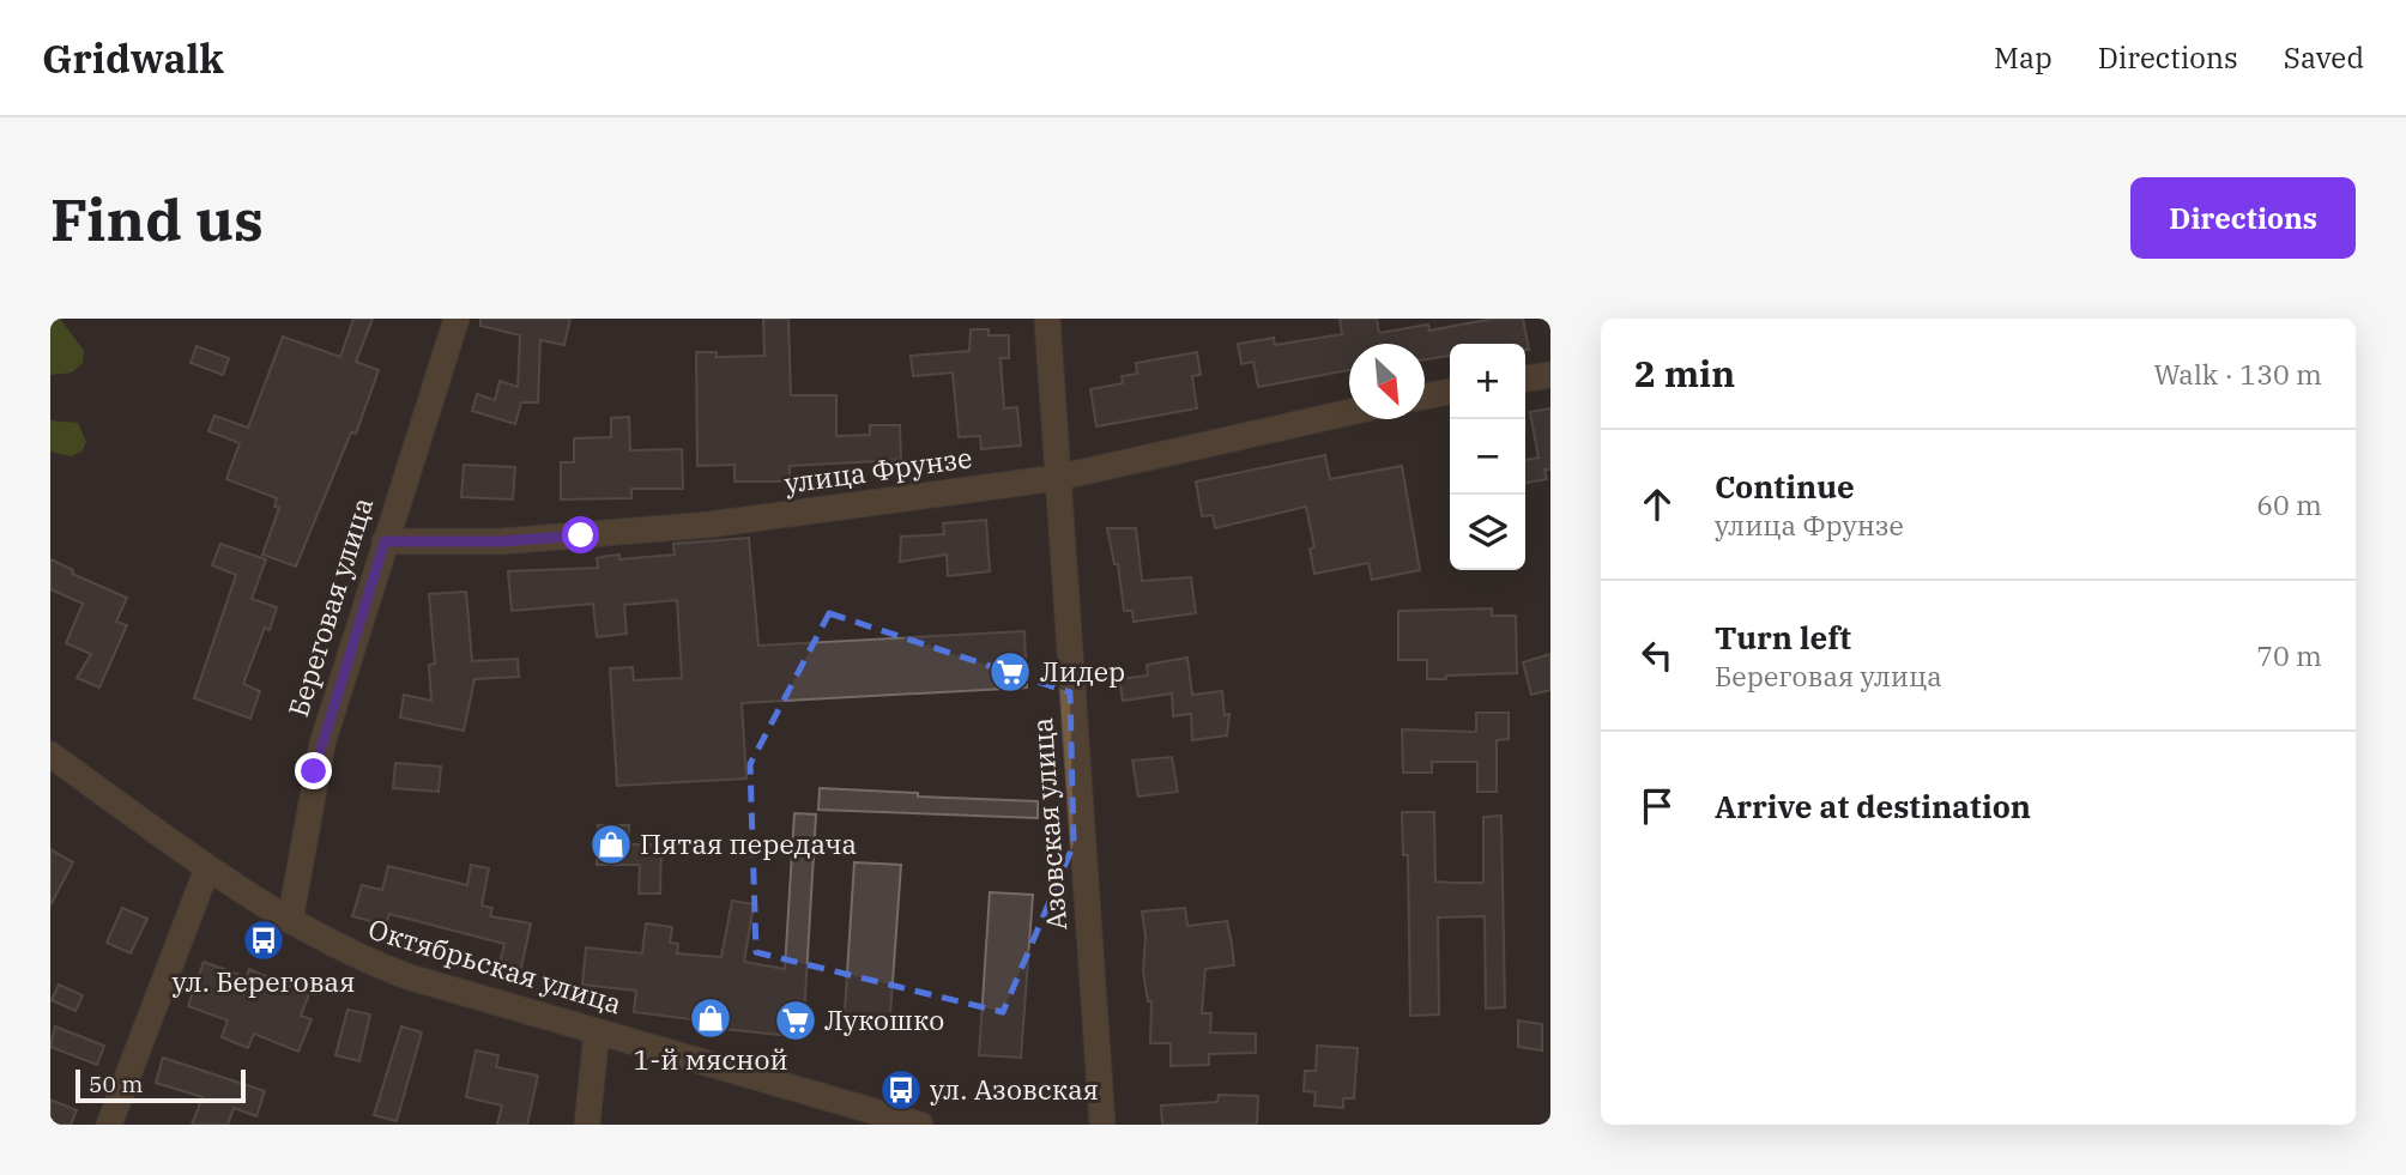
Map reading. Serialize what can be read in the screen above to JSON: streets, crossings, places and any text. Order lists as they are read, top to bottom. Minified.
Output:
{"streets":{"street":["улица Фрунзе","Береговая улица","Азовская улица","Октябрьская улица"]},"crossings":[["улица Фрунзе","Береговая улица"],["улица Фрунзе","Азовская улица"],["Береговая улица","Октябрьская улица"]],"places":{"supermarket":["Лидер","Лукошко"],"shop":["Пятая передача","1-й мясной"],"bus stop":["ул. Береговая","ул. Азовская"]},"scale_bar":"50 m","north":"bottom right","page":{"header":"Gridwalk","nav":["Map","Directions","Saved"],"buttons":"Directions","title":"Find us","heading":["2 min","Walk · 130 m"],"map_buttons":["+","−"],"list":[["Continue","улица Фрунзе","60 m"],["Turn left","Береговая улица","70 m"],"Arrive at destination"],"scale":"50 m"}}
